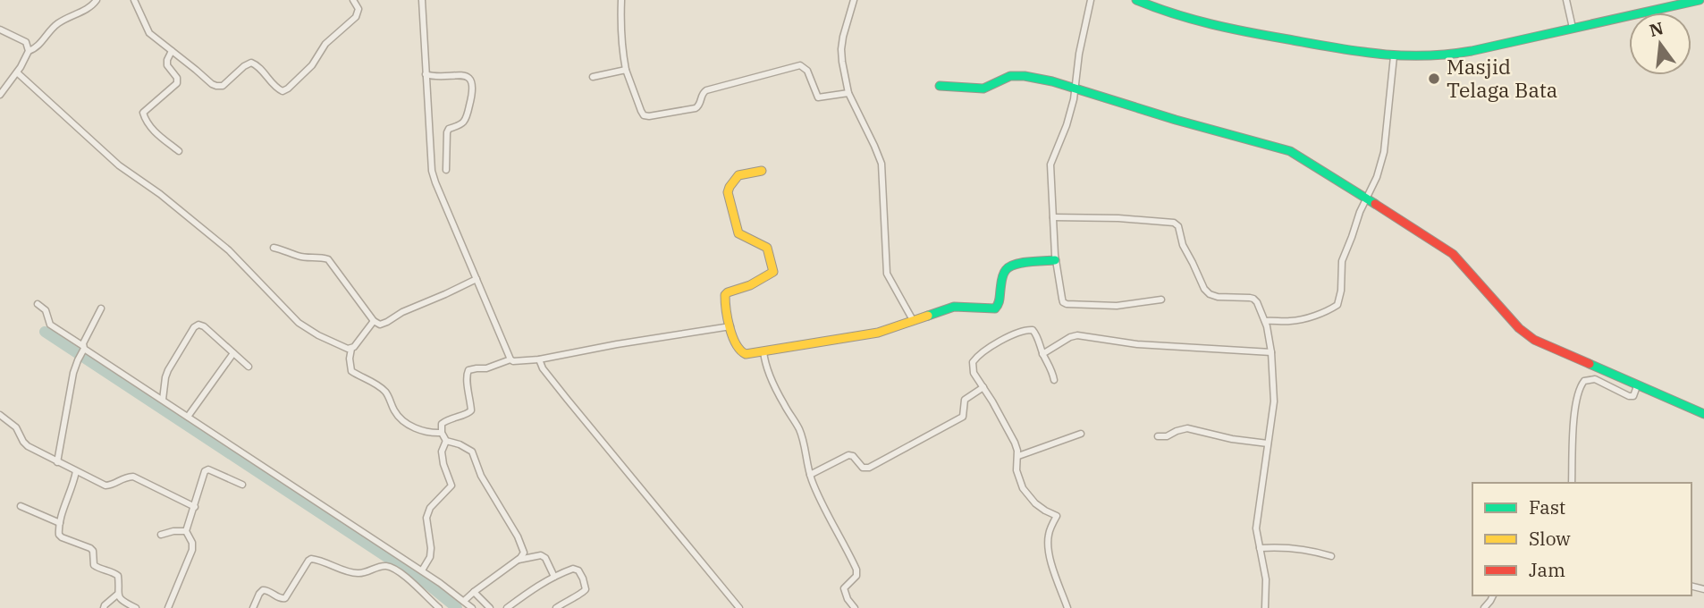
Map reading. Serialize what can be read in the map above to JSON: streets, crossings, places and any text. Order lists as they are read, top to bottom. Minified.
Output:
{"places":["Masjid Telaga Bata"],"legend":["Fast","Slow","Jam"],"north":"top"}
